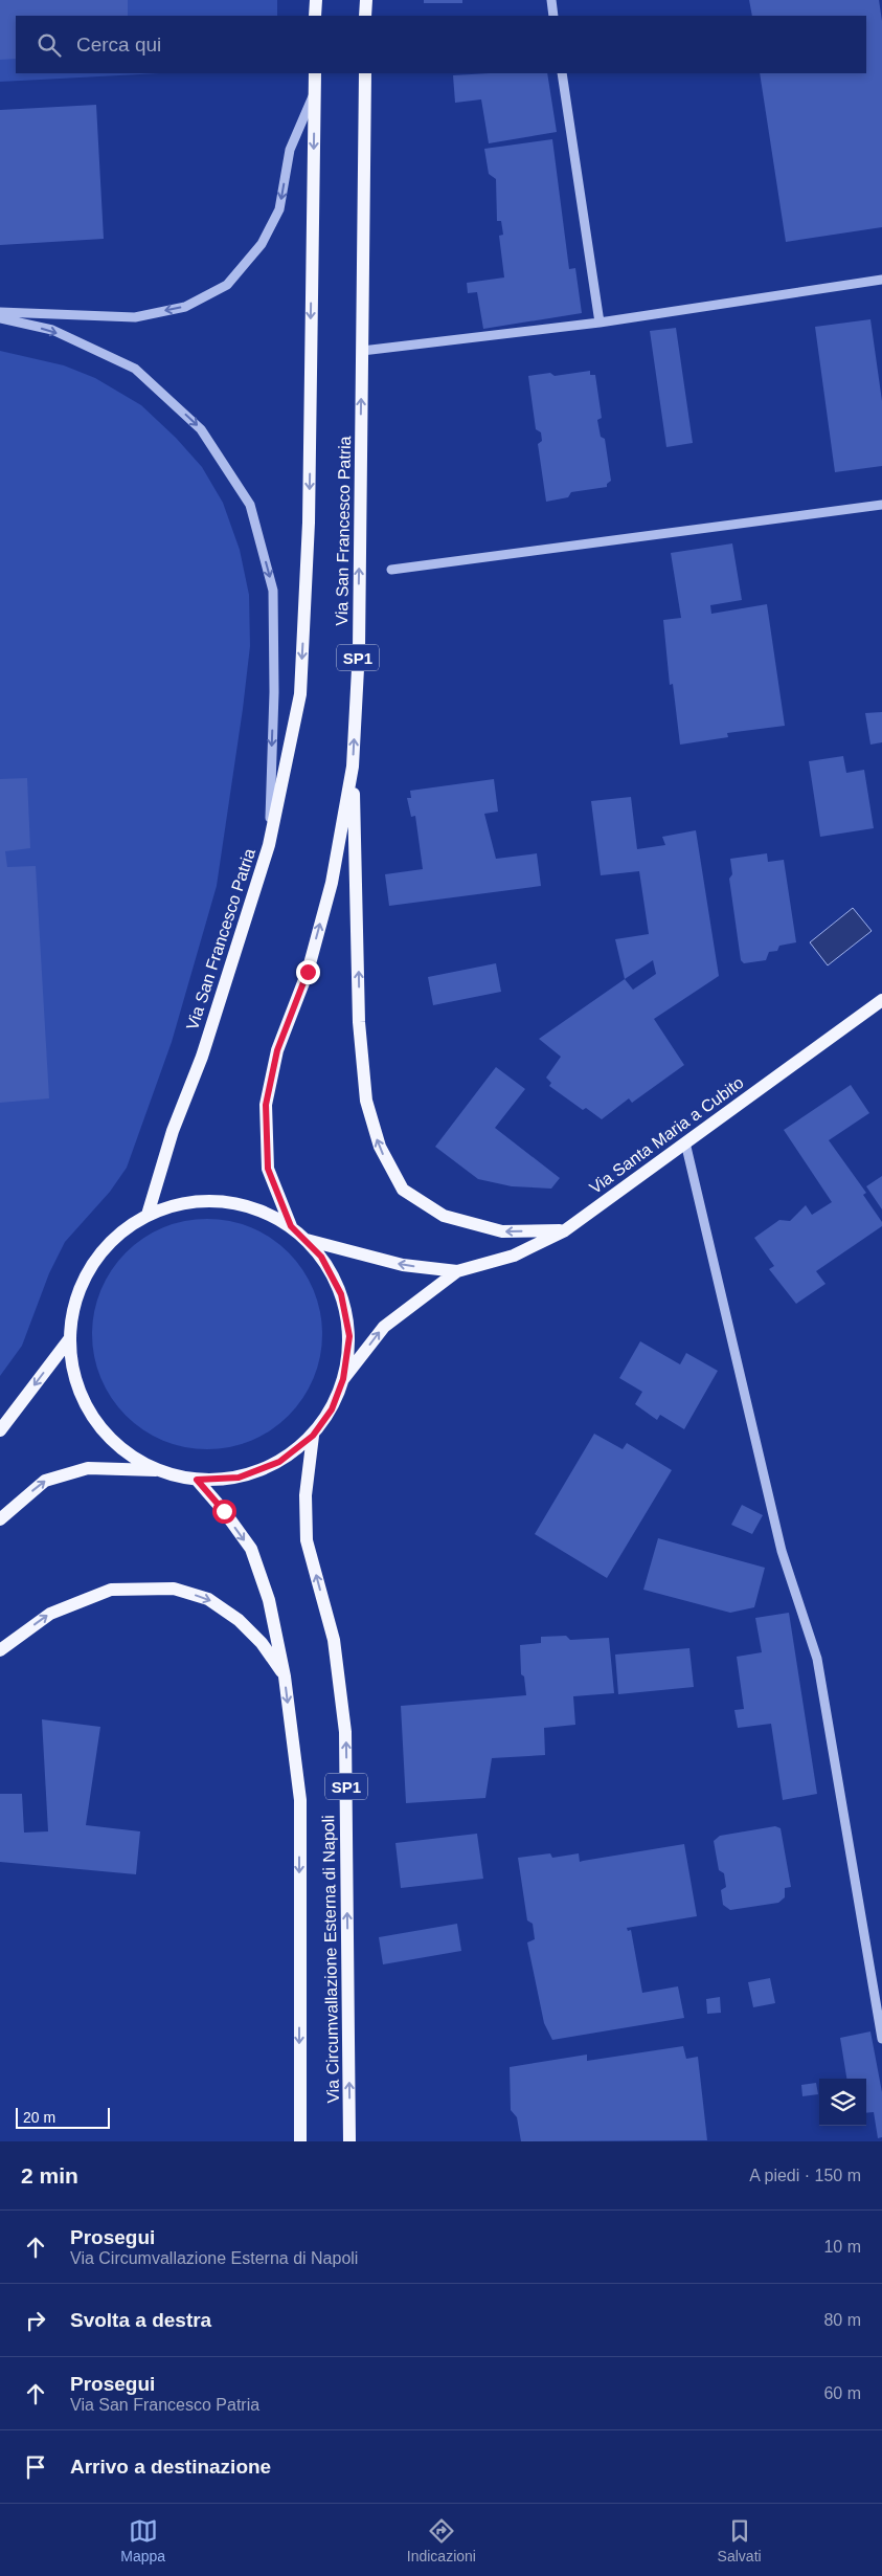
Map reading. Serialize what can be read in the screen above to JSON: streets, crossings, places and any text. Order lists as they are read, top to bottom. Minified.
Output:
{"streets":{"main road":["Via San Francesco Patria","SP1","Via Santa Maria a Cubito","Via Circumvallazione Esterna di Napoli"]},"scale_bar":"20 m","page":{"search":"Cerca qui","scale":"20 m","heading":["2 min","A piedi · 150 m"],"list":[["Prosegui","Via Circumvallazione Esterna di Napoli","10 m"],["Svolta a destra","80 m"],["Prosegui","Via San Francesco Patria","60 m"],"Arrivo a destinazione"],"nav":["Mappa","Indicazioni","Salvati"]}}
